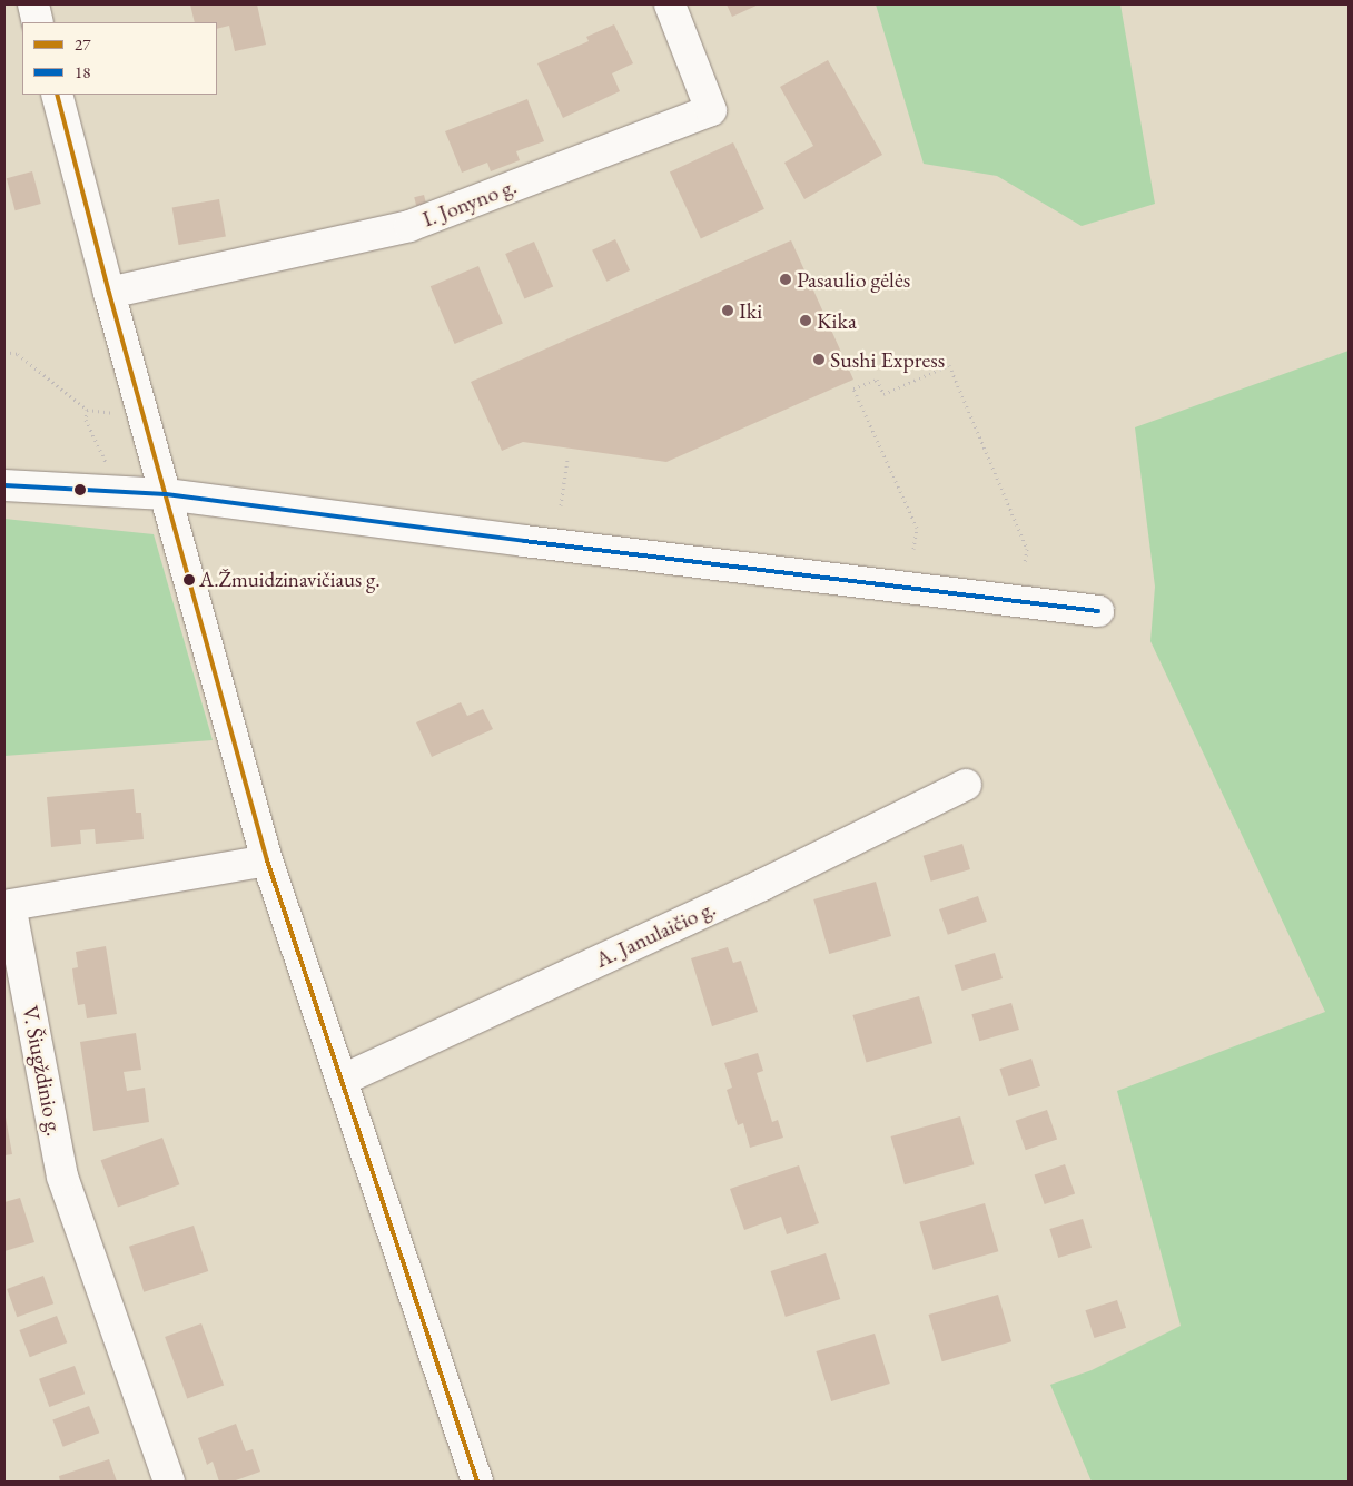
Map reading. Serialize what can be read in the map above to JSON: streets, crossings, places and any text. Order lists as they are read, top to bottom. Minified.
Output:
{"streets":{"street":["I. Jonyno g.","A. Janulaičio g.","V. Šiugždinio g."]},"places":["Pasaulio gėlės","Iki","Kika","Sushi Express","A.Žmuidzinavičiaus g."],"lines":["transit line 27","transit line 18"],"legend":["27","18"]}
